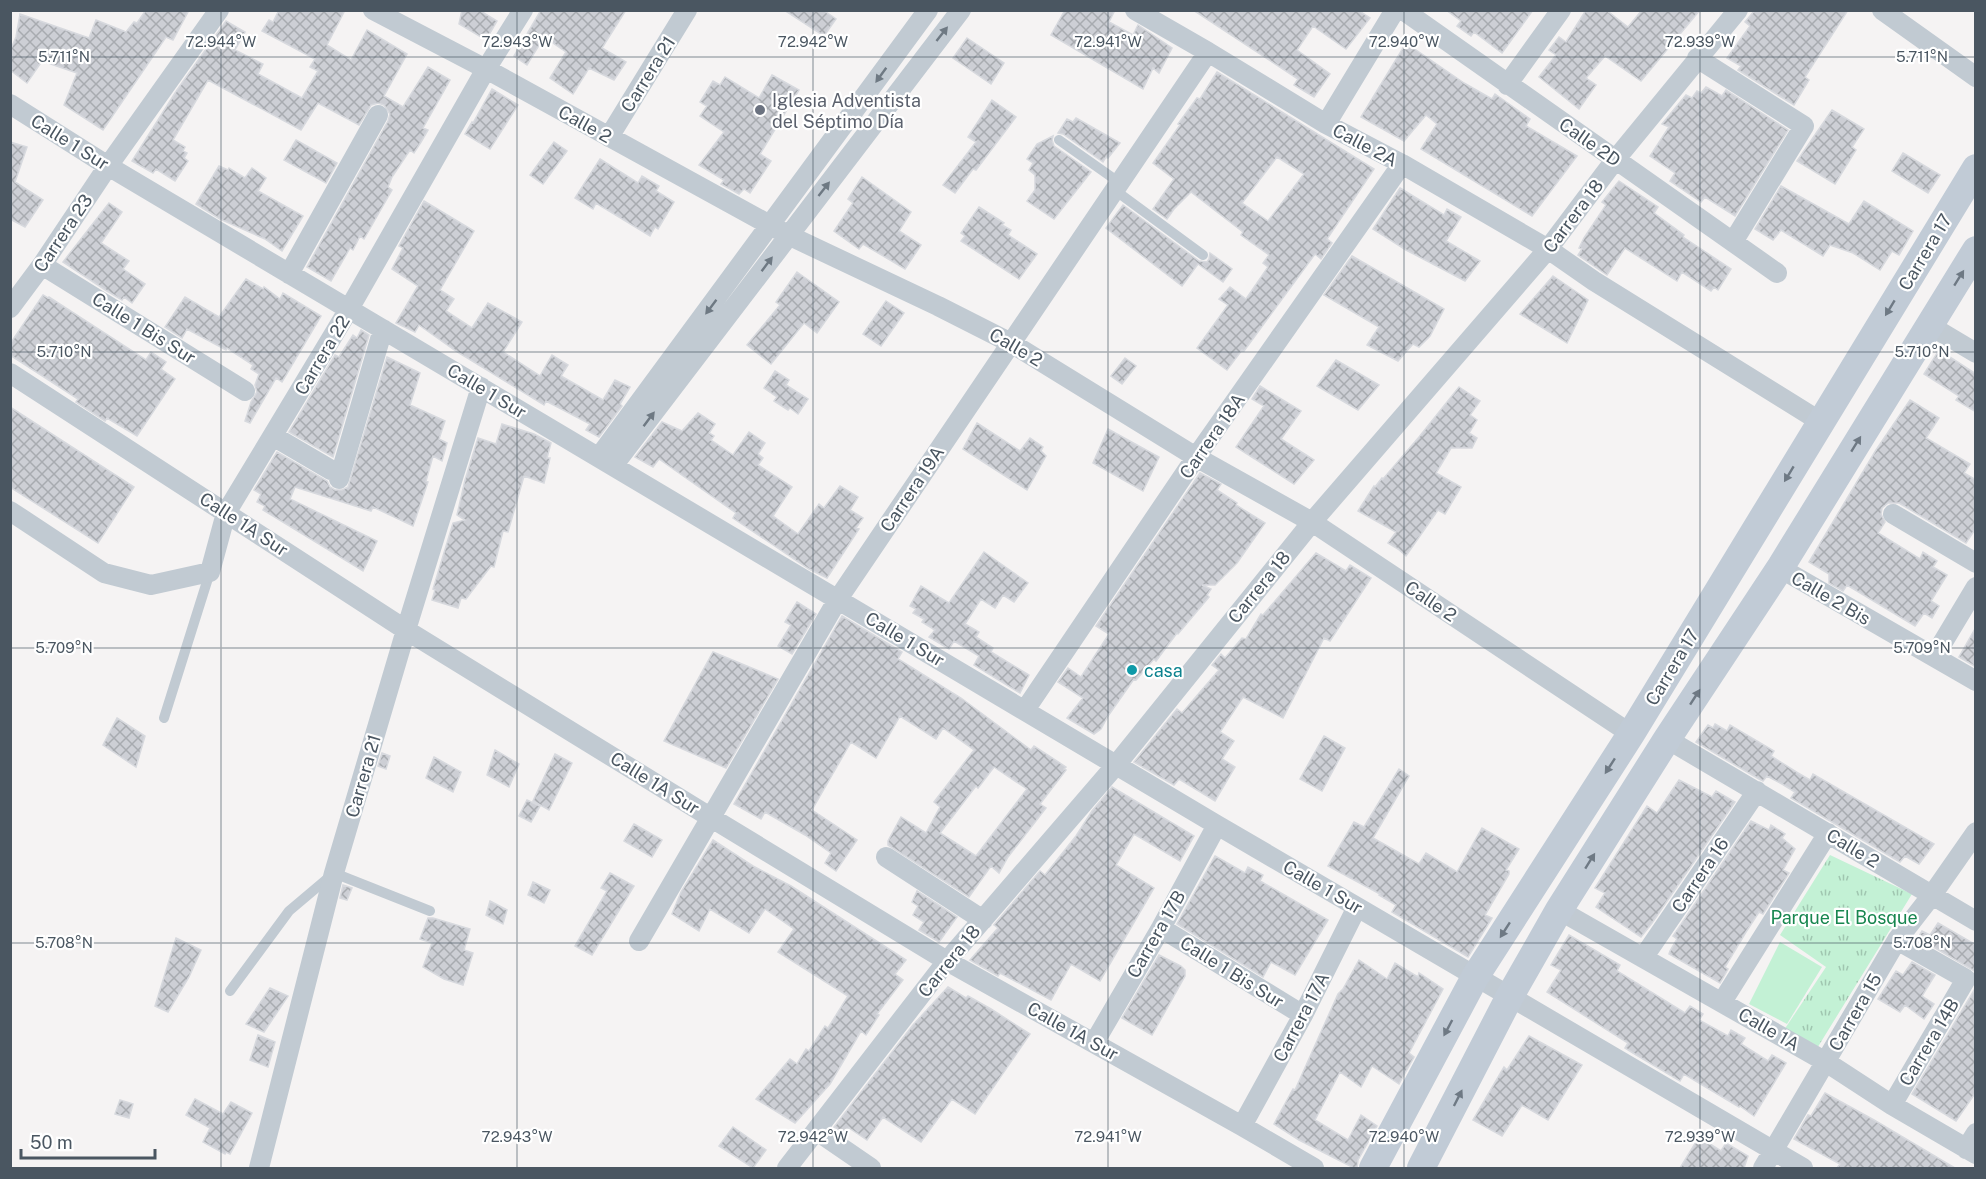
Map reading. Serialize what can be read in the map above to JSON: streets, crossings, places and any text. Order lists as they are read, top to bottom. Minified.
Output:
{"streets":{"street":["Carrera 21","Calle 2","Calle 1 Sur","Calle 2D","Calle 2A","Carrera 18","Carrera 23","Carrera 17","Calle 1 Bis Sur","Carrera 22","Carrera 18A","Carrera 19A","Calle 1A Sur","Calle 2 Bis","Carrera 16","Carrera 17B","Carrera 15","Carrera 17A","Calle 1A","Carrera 14B"]},"crossings":[["Carrera 21","Calle 2"],["Carrera 21","Calle 1 Sur"],["Carrera 21","Calle 1A Sur"],["Calle 2","Carrera 18"],["Calle 2","Carrera 17"],["Calle 2","Carrera 22"],["Calle 2","Carrera 18A"],["Calle 2","Carrera 19A"],["Calle 2","Carrera 16"],["Calle 2","Carrera 15"],["Calle 1 Sur","Carrera 18"],["Calle 1 Sur","Carrera 23"],["Calle 1 Sur","Carrera 17"],["Calle 1 Sur","Carrera 22"],["Calle 1 Sur","Carrera 18A"],["Calle 1 Sur","Carrera 19A"],["Calle 1 Sur","Carrera 17B"],["Calle 1 Sur","Carrera 15"],["Calle 1 Sur","Carrera 17A"],["Calle 2D","Carrera 18"],["Calle 2A","Carrera 18"],["Calle 2A","Carrera 17"],["Calle 2A","Carrera 18A"],["Calle 2A","Carrera 19A"],["Carrera 18","Calle 1A Sur"],["Carrera 23","Calle 1 Bis Sur"],["Carrera 17","Calle 2 Bis"],["Carrera 17","Calle 1A"],["Calle 1 Bis Sur","Carrera 17B"],["Calle 1 Bis Sur","Carrera 17A"],["Carrera 22","Calle 1A Sur"],["Carrera 19A","Calle 1A Sur"],["Calle 1A Sur","Carrera 17B"],["Calle 1A Sur","Carrera 17A"],["Carrera 16","Calle 1A"],["Carrera 15","Calle 1A"],["Carrera 15","Carrera 14B"],["Calle 1A","Carrera 14B"]],"parks":["Parque El Bosque"],"places":["Iglesia Adventista del Séptimo Día","casa"],"scale_bar":"50 m","coordinates":["72.944°W","72.943°W","72.942°W","72.941°W","72.940°W","72.939°W","5.711°N","5.710°N","5.709°N","5.708°N"]}
